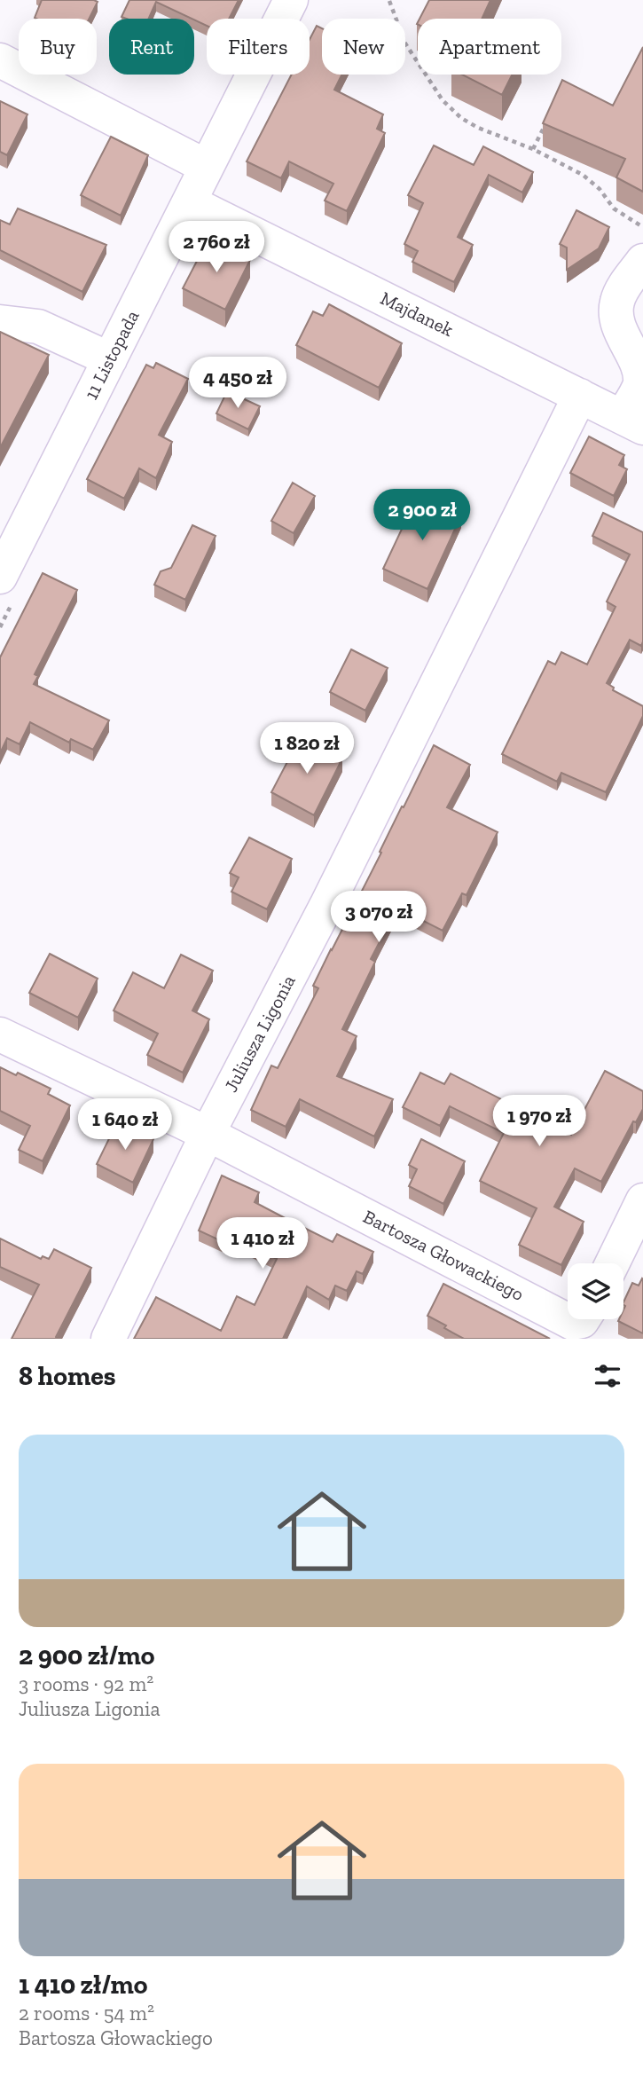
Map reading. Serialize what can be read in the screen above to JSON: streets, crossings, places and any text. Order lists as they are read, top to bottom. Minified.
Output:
{"streets":{"street":["Majdanek","11 Listopada","Juliusza Ligonia","Bartosza Głowackiego"]},"crossings":[["Majdanek","11 Listopada"],["Majdanek","Juliusza Ligonia"],["Juliusza Ligonia","Bartosza Głowackiego"]],"page":{"chip":["Buy","Rent","Filters","New","Apartment"],"price":["2 760 zł","4 450 zł","2 900 zł","1 820 zł","3 070 zł","1 970 zł","1 640 zł","1 410 zł"],"heading":"8 homes","list":[{"name":"2 900 zł/mo","note":"3 rooms · 92 m² · Juliusza Ligonia"},{"name":"1 410 zł/mo","note":"2 rooms · 54 m² · Bartosza Głowackiego"}]}}
